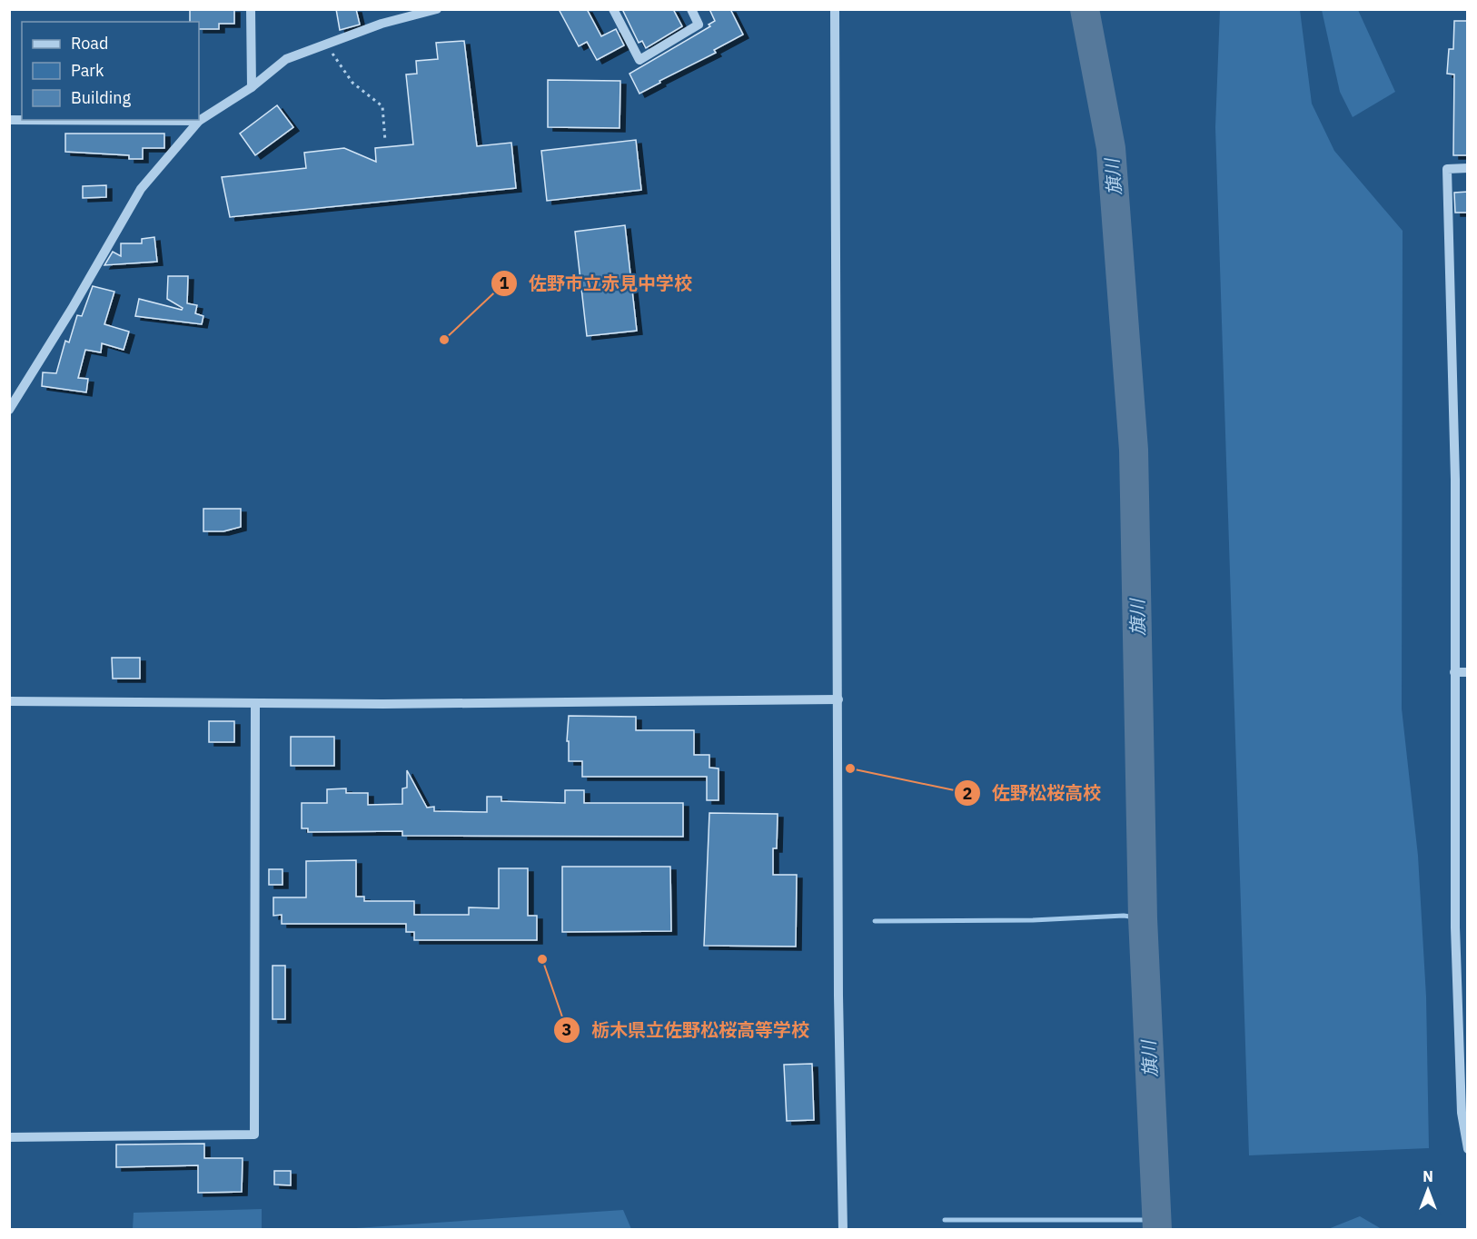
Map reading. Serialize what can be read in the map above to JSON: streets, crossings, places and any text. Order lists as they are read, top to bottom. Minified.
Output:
{"water":["旗川"],"places":["佐野市立赤見中学校","佐野松桜高校","栃木県立佐野松桜高等学校"],"legend":["Road","Park","Building"],"north":"top"}
